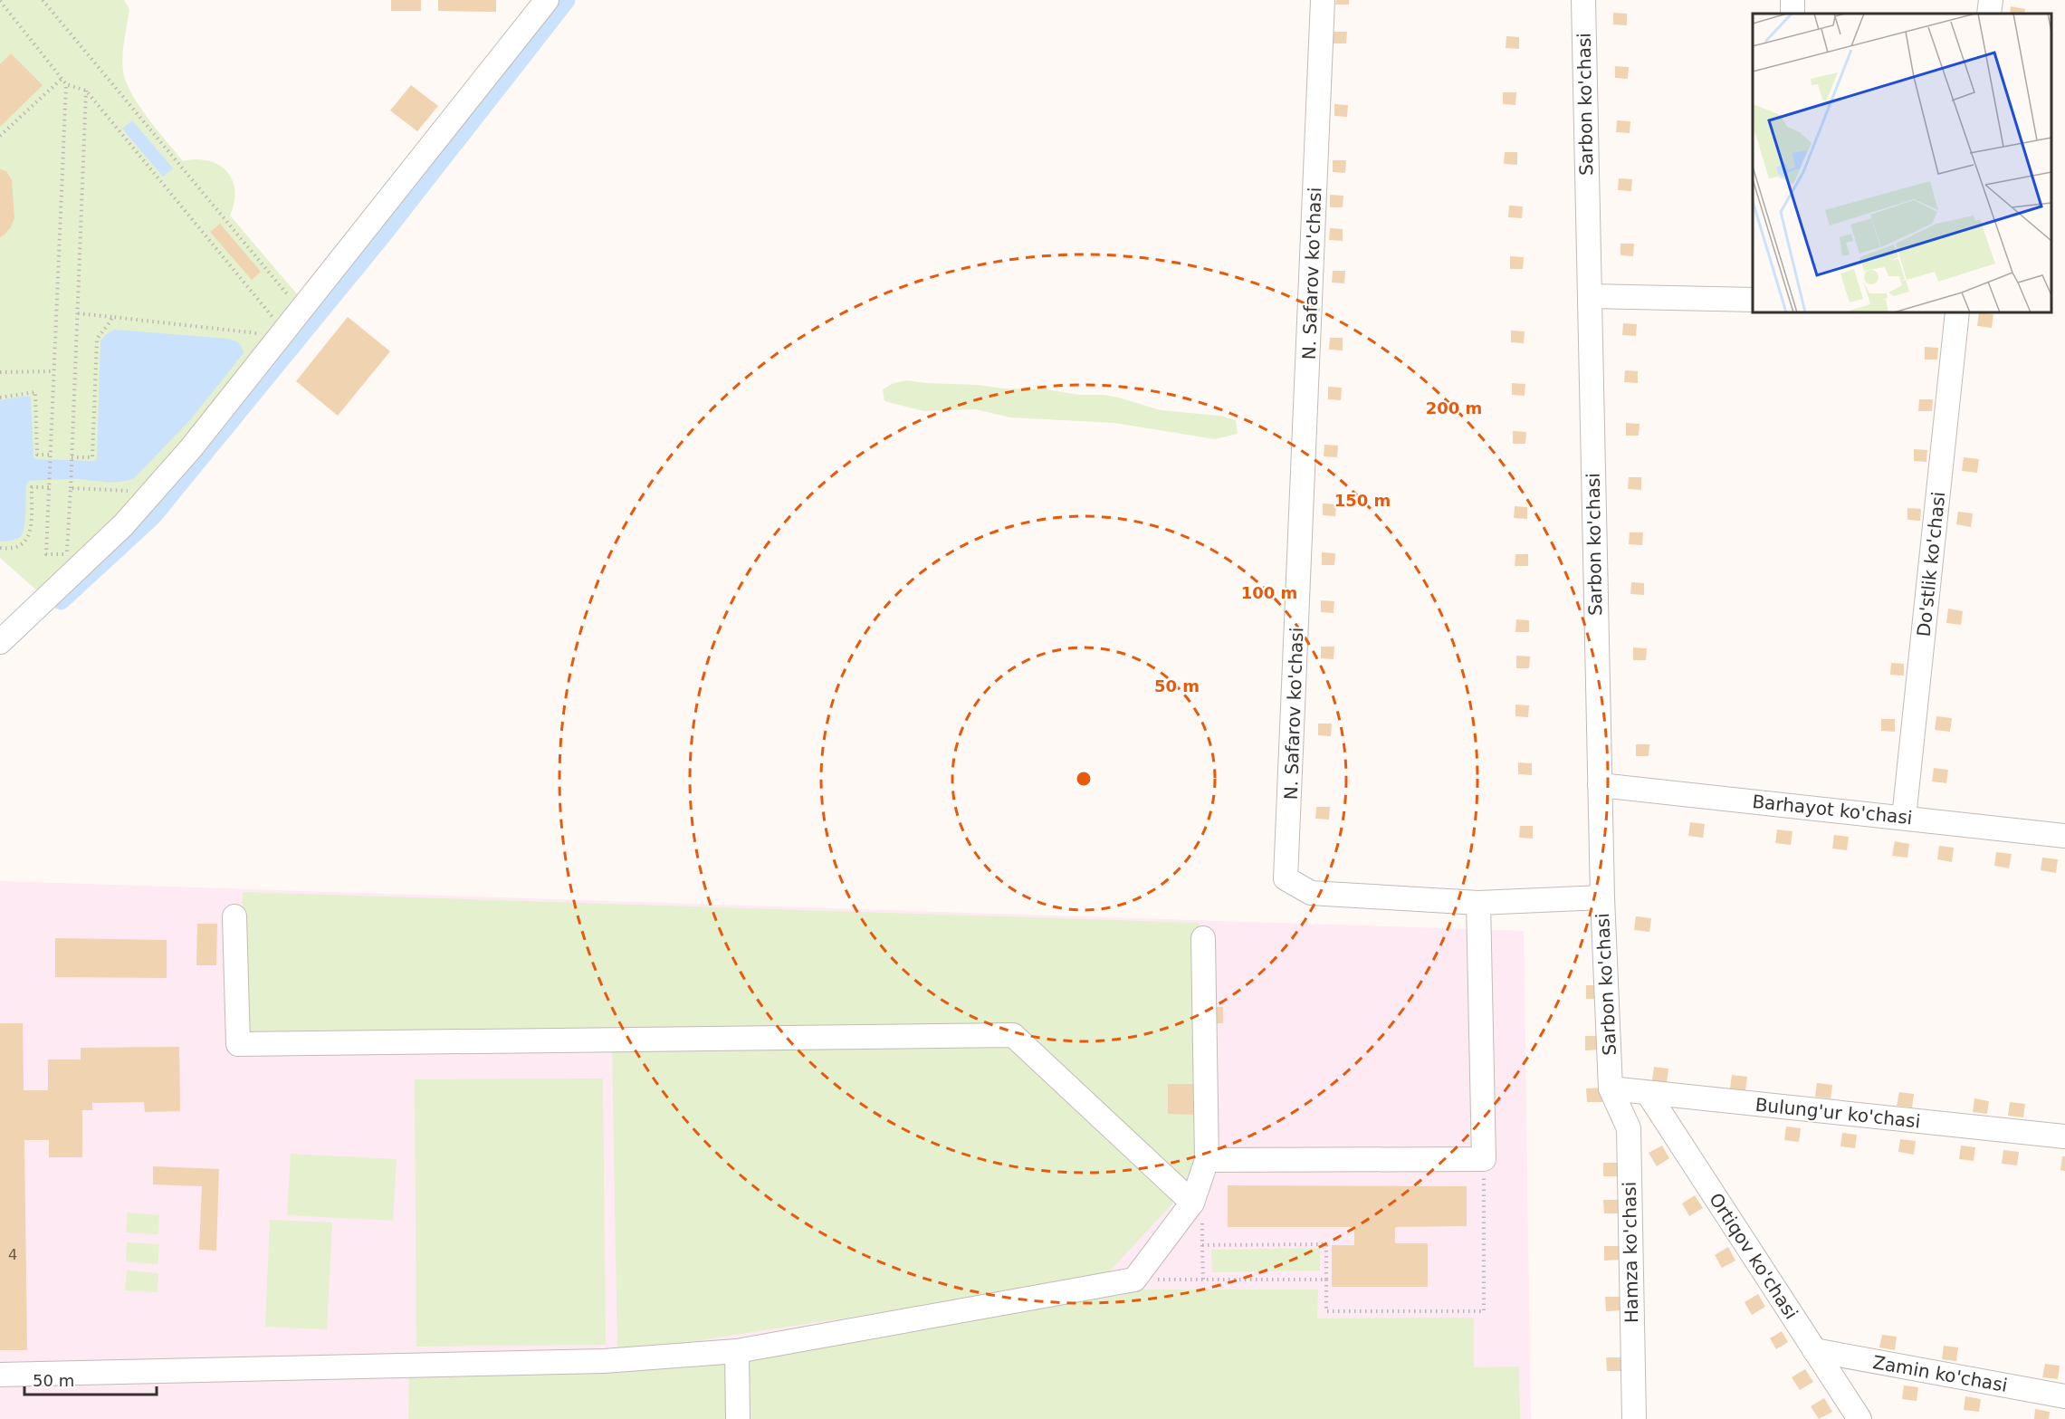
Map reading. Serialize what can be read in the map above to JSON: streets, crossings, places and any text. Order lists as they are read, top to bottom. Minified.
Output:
{"streets":{"street":["Sarbon ko'chasi","N. Safarov ko'chasi","Do'stlik ko'chasi","Barhayot ko'chasi","Bulung'ur ko'chasi","Hamza ko'chasi","Ortiqov ko'chasi","Zamin ko'chasi"]},"crossings":[["Sarbon ko'chasi","N. Safarov ko'chasi"],["Sarbon ko'chasi","Barhayot ko'chasi"],["Sarbon ko'chasi","Bulung'ur ko'chasi"],["Sarbon ko'chasi","Hamza ko'chasi"],["Do'stlik ko'chasi","Barhayot ko'chasi"],["Bulung'ur ko'chasi","Hamza ko'chasi"],["Bulung'ur ko'chasi","Ortiqov ko'chasi"],["Ortiqov ko'chasi","Zamin ko'chasi"]],"house_numbers":["4"],"scale_bar":"50 m","rings":["200 m","150 m","100 m","50 m"]}
